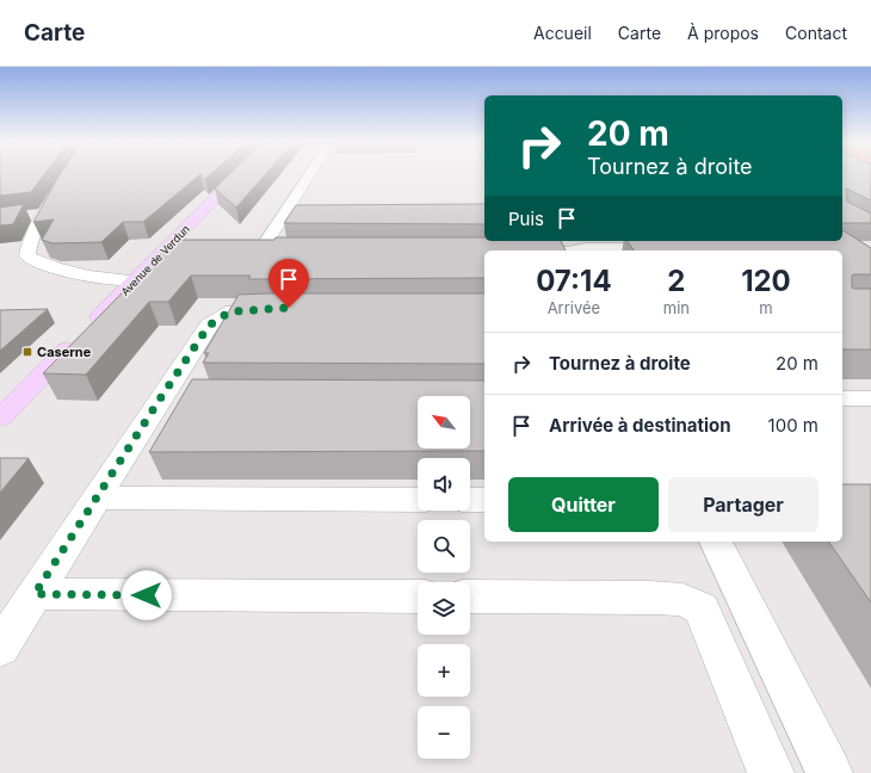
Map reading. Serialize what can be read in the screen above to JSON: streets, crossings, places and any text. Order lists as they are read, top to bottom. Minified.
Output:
{"streets":{"main road":["Avenue de Verdun"]},"places":{"transit":["Caserne"]},"north":"top left","page":{"header":"Carte","nav":["Accueil","Carte","À propos","Contact"],"turn":["20 m","Tournez à droite"],"then":"Puis","eta":["07:14","Arrivée","2","min","120","m"],"list":[{"name":"Tournez à droite","value":"20 m"},{"name":"Arrivée à destination","value":"100 m"}],"map_buttons":["+","−"],"buttons":["Quitter","Partager"]}}
